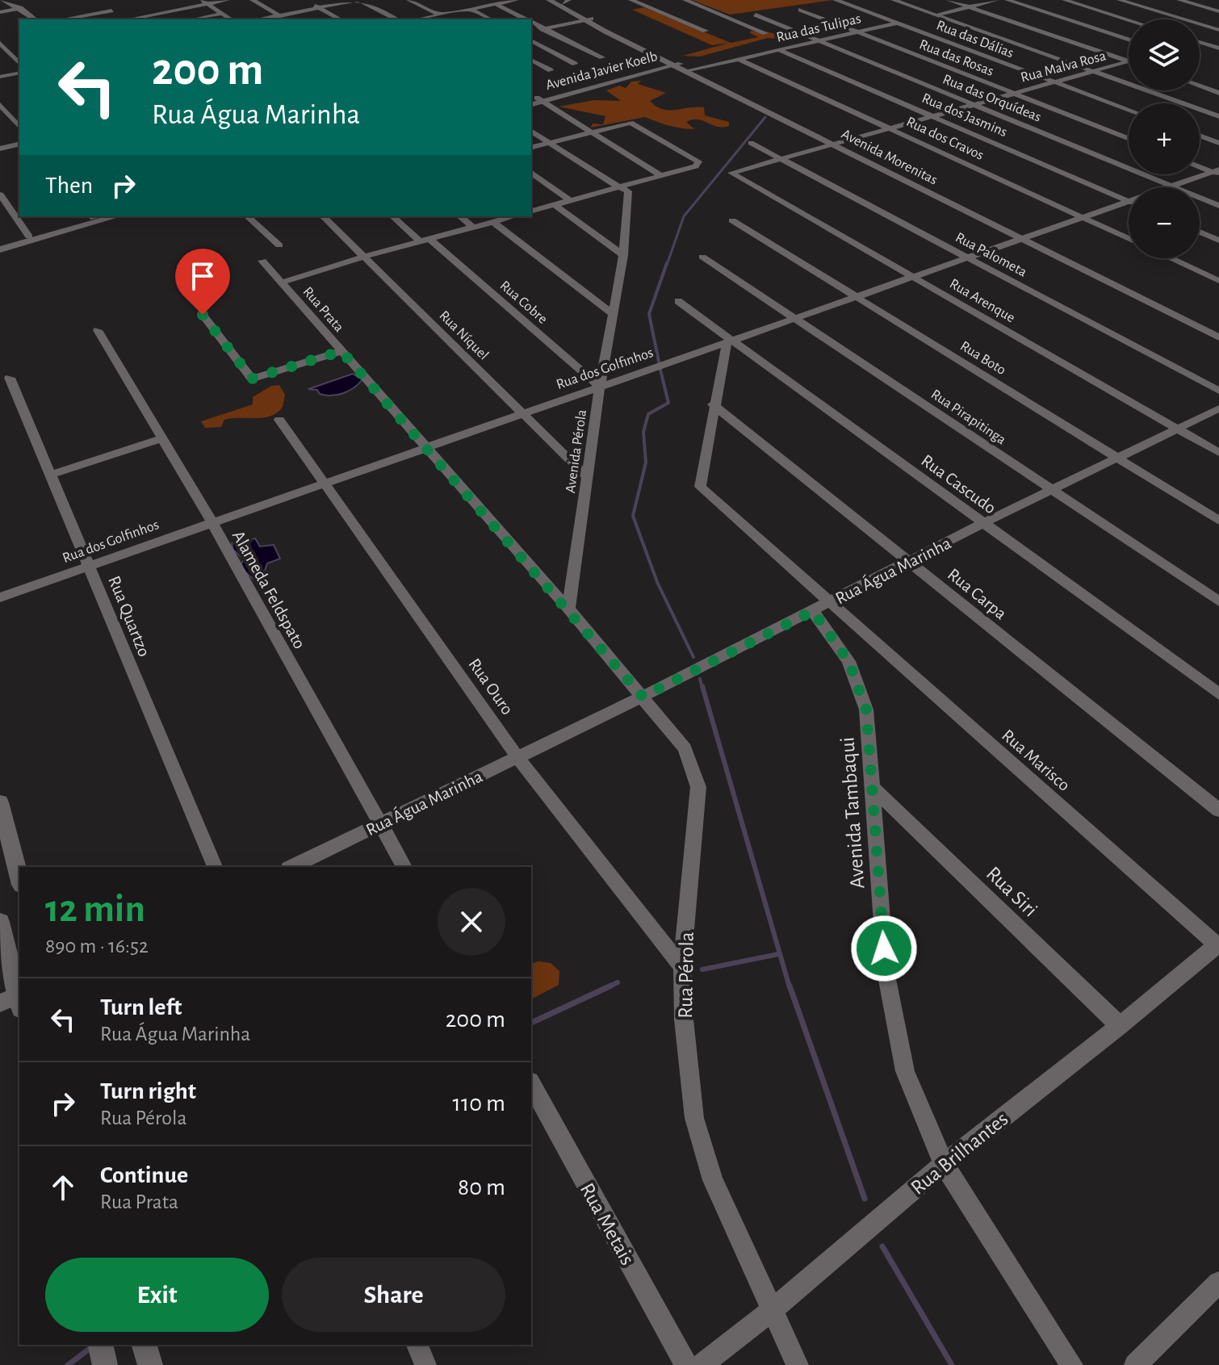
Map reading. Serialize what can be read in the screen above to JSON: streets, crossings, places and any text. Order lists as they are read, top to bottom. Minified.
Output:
{"streets":{"main road":["Avenida Javier Koelb","Avenida Morenitas"],"street":["Rua das Tulipas","Rua das Dálias","Rua das Rosas","Rua Malva Rosa","Rua das Orquídeas","Rua dos Jasmins","Rua dos Cravos","Rua Palometa","Rua Arenque","Rua Cobre","Rua Prata","Rua Níquel","Rua Boto","Rua dos Golfinhos","Rua Pirapitinga","Avenida Pérola","Rua Cascudo","Rua Água Marinha","Alameda Feldspato","Rua Carpa","Rua Quartzo","Rua Ouro","Rua Marisco","Avenida Tambaqui","Rua Siri","Rua Pérola","Rua Brilhantes","Rua Metais"]},"crossings":[["Rua das Tulipas","Rua das Dálias"],["Rua das Tulipas","Rua das Rosas"],["Rua das Tulipas","Avenida Javier Koelb"],["Rua das Tulipas","Rua das Orquídeas"],["Rua das Tulipas","Rua dos Jasmins"],["Rua das Tulipas","Rua dos Cravos"],["Rua das Tulipas","Avenida Morenitas"],["Rua das Dálias","Rua Malva Rosa"],["Rua das Rosas","Rua Malva Rosa"],["Rua Malva Rosa","Rua das Orquídeas"],["Rua Malva Rosa","Rua dos Jasmins"],["Rua Malva Rosa","Rua dos Cravos"],["Rua Malva Rosa","Avenida Morenitas"],["Rua Malva Rosa","Rua Palometa"],["Rua Malva Rosa","Rua Arenque"],["Avenida Javier Koelb","Avenida Morenitas"],["Rua das Orquídeas","Rua dos Golfinhos"],["Rua dos Jasmins","Rua dos Golfinhos"],["Rua dos Cravos","Rua dos Golfinhos"],["Avenida Morenitas","Rua dos Golfinhos"],["Rua Palometa","Rua dos Golfinhos"],["Rua Arenque","Rua dos Golfinhos"],["Rua Arenque","Rua Água Marinha"],["Rua Cobre","Rua dos Golfinhos"],["Rua Cobre","Avenida Pérola"],["Rua Prata","Rua dos Golfinhos"],["Rua Prata","Avenida Pérola"],["Rua Prata","Rua Pérola"],["Rua Níquel","Rua dos Golfinhos"],["Rua Níquel","Avenida Pérola"],["Rua Boto","Rua dos Golfinhos"],["Rua Boto","Rua Água Marinha"],["Rua dos Golfinhos","Rua Pirapitinga"],["Rua dos Golfinhos","Avenida Pérola"],["Rua dos Golfinhos","Rua Cascudo"],["Rua dos Golfinhos","Alameda Feldspato"],["Rua dos Golfinhos","Rua Quartzo"],["Rua dos Golfinhos","Rua Ouro"],["Rua dos Golfinhos","Avenida Tambaqui"],["Rua Pirapitinga","Rua Água Marinha"],["Avenida Pérola","Rua Pérola"],["Rua Cascudo","Rua Água Marinha"],["Rua Cascudo","Avenida Tambaqui"],["Rua Água Marinha","Alameda Feldspato"],["Rua Água Marinha","Rua Carpa"],["Rua Água Marinha","Rua Ouro"],["Rua Água Marinha","Rua Marisco"],["Rua Água Marinha","Avenida Tambaqui"],["Rua Água Marinha","Rua Pérola"],["Rua Carpa","Avenida Tambaqui"],["Rua Ouro","Rua Pérola"],["Rua Marisco","Avenida Tambaqui"],["Rua Marisco","Rua Brilhantes"],["Avenida Tambaqui","Rua Siri"],["Avenida Tambaqui","Rua Brilhantes"],["Rua Siri","Rua Brilhantes"],["Rua Pérola","Rua Brilhantes"]],"page":{"map_buttons":["+","−"],"turn":["200 m","Rua Água Marinha"],"then":"Then","heading":["12 min","890 m · 16:52"],"list":[{"name":"Turn left","note":"Rua Água Marinha","value":"200 m"},{"name":"Turn right","note":"Rua Pérola","value":"110 m"},{"name":"Continue","note":"Rua Prata","value":"80 m"}],"buttons":["Exit","Share"]}}
